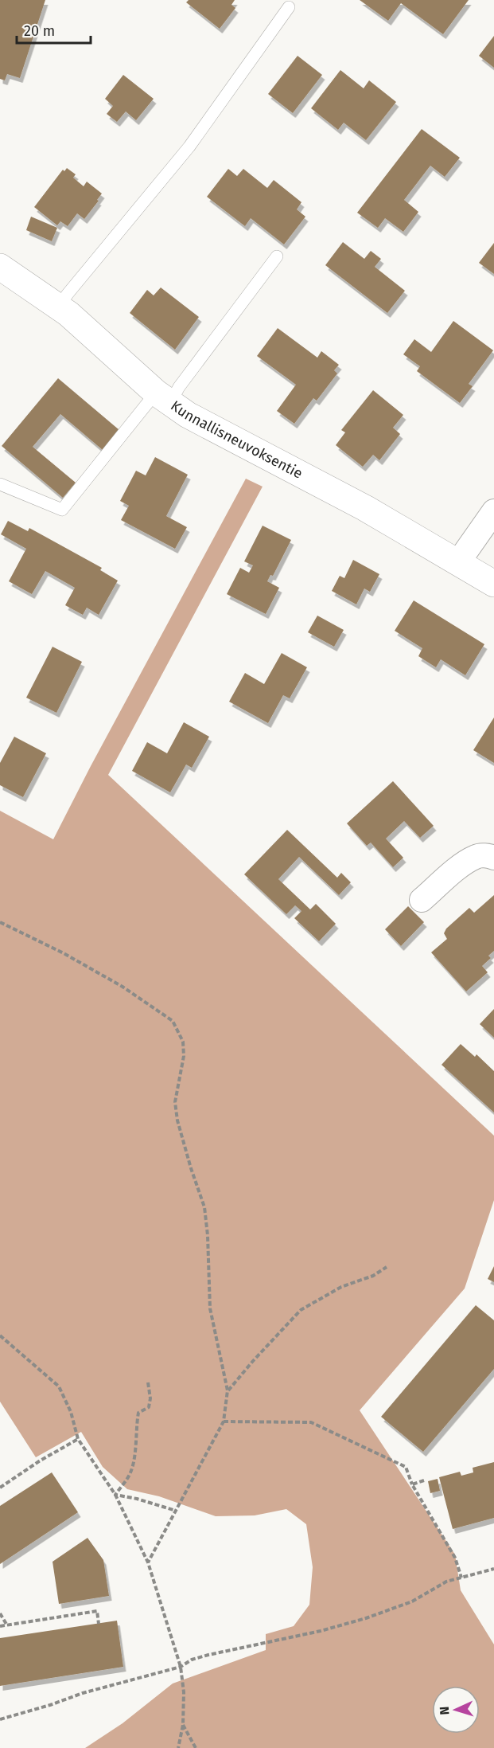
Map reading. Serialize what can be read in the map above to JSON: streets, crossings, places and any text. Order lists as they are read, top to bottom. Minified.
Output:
{"streets":{"street":["Kunnallisneuvoksentie"]},"scale_bar":"20 m","north":"left"}
